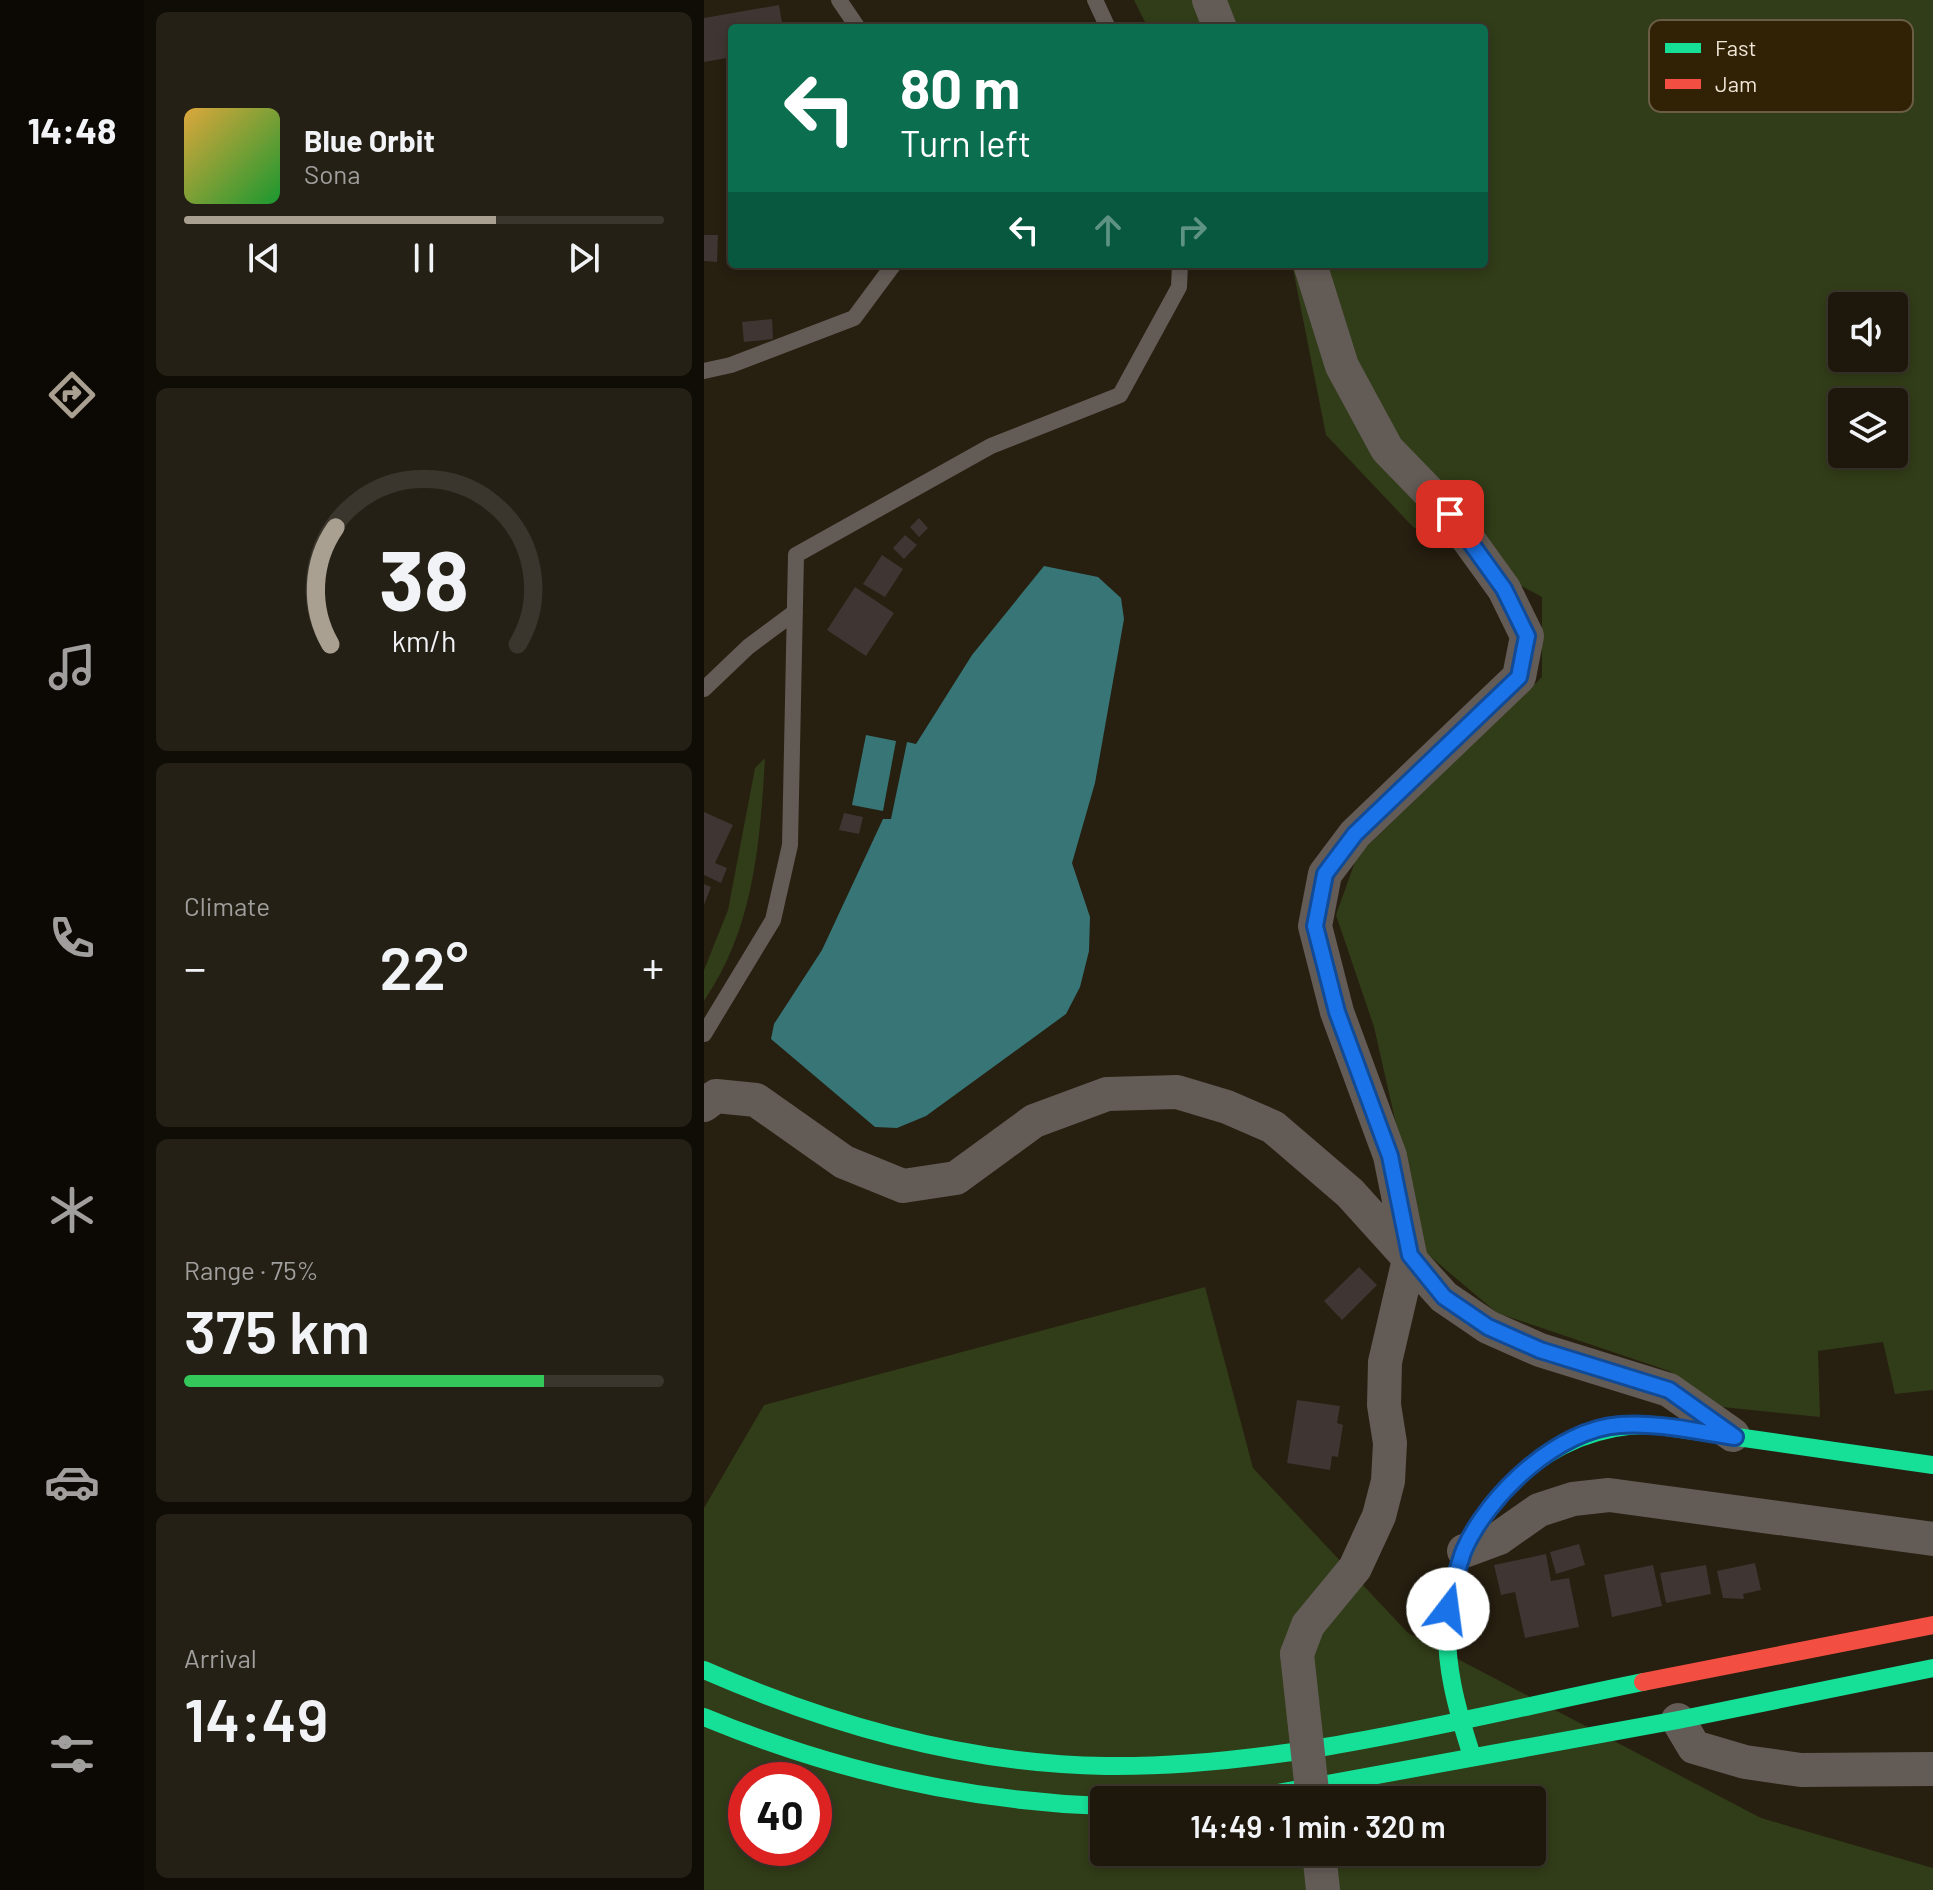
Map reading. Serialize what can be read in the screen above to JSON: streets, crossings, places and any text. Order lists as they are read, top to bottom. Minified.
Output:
{"legend":["Fast","Jam"],"page":{"tabs":"14:48","turn":["80 m","Turn left"],"song":["Blue Orbit","Sona"],"tile":["Climate",["Range · 75%","375 km"],["Arrival","14:49"]],"heat":["−","22°","+"],"limit":"40","trip":"14:49 · 1 min · 320 m","gauge":["38","km/h"]}}
